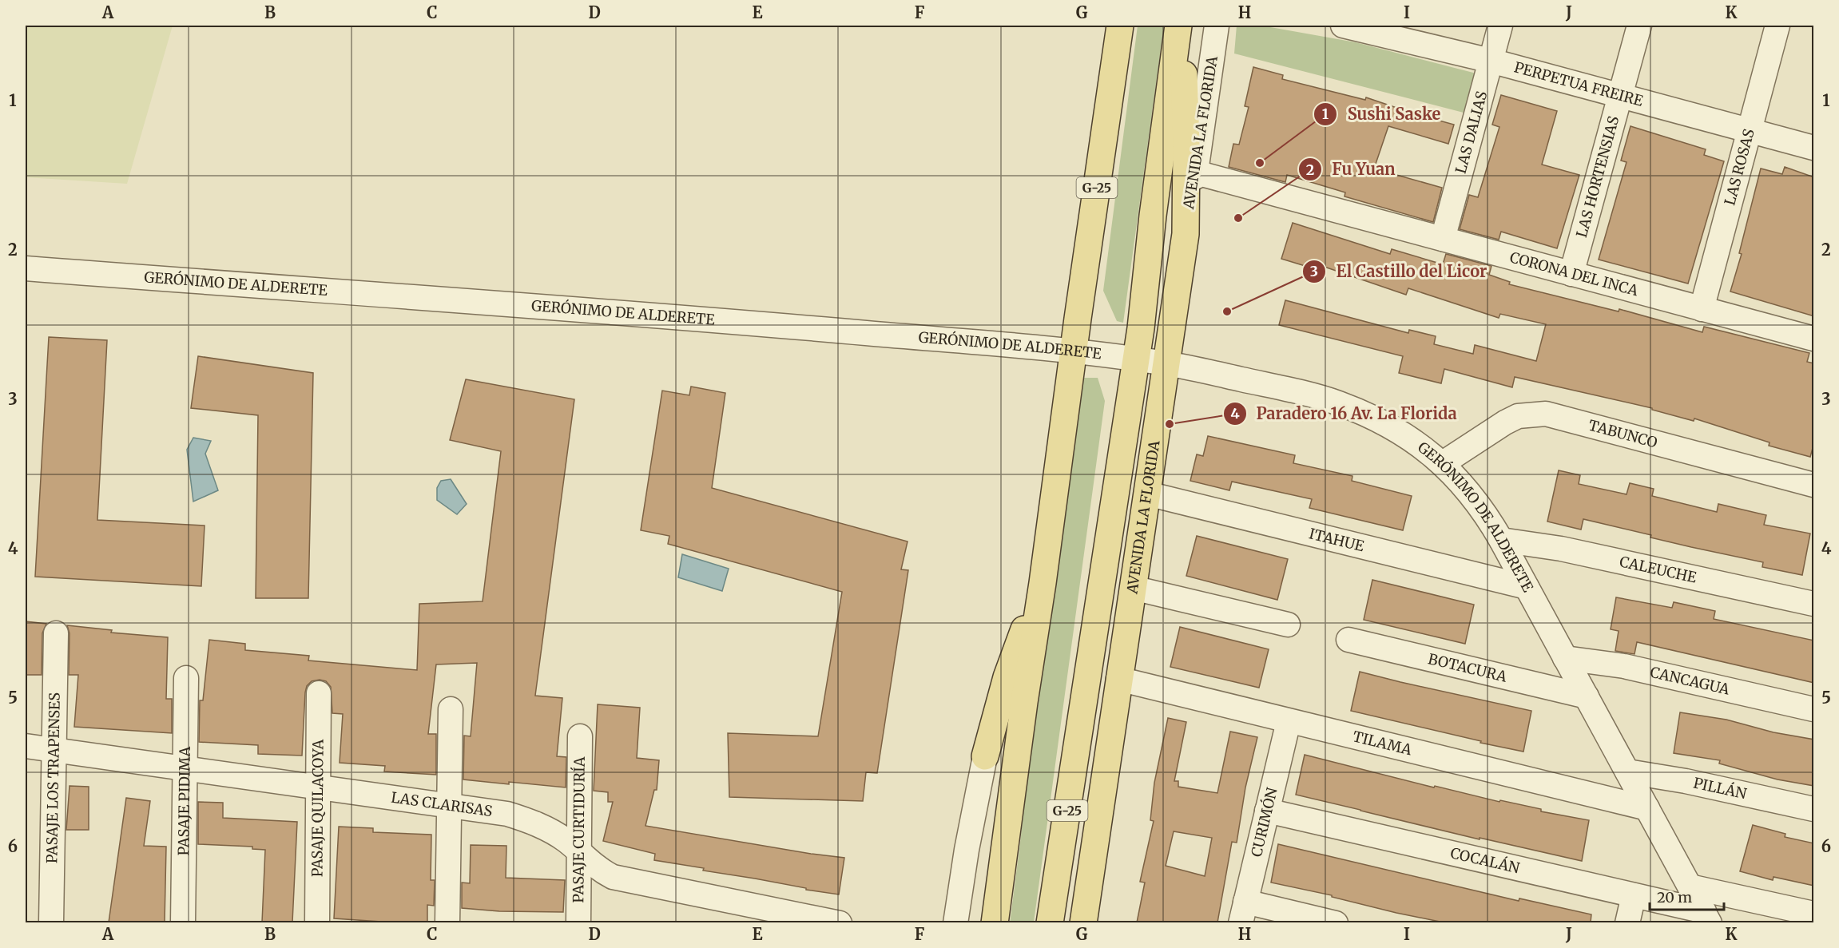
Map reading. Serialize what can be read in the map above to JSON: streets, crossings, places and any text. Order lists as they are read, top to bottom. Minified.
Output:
{"streets":{"main road":["AVENIDA LA FLORIDA","G-25"],"street":["PERPETUA FREIRE","LAS DALIAS","LAS ROSAS","LAS HORTENSIAS","CORONA DEL INCA","GERÓNIMO DE ALDERETE","TABUNCO","ITAHUE","CALEUCHE","BOTACURA","CANCAGUA","TILAMA","PASAJE LOS TRAPENSES","PILLÁN","PASAJE PIDIMA","LAS CLARISAS","PASAJE QUILACOYA","CURIMÓN","PASAJE CURTIDURÍA","COCALÁN"]},"crossings":[["PERPETUA FREIRE","LAS DALIAS"],["PERPETUA FREIRE","LAS ROSAS"],["PERPETUA FREIRE","LAS HORTENSIAS"],["LAS DALIAS","CORONA DEL INCA"],["AVENIDA LA FLORIDA","CORONA DEL INCA"],["AVENIDA LA FLORIDA","GERÓNIMO DE ALDERETE"],["AVENIDA LA FLORIDA","ITAHUE"],["AVENIDA LA FLORIDA","TILAMA"],["LAS ROSAS","CORONA DEL INCA"],["LAS HORTENSIAS","CORONA DEL INCA"],["G-25","GERÓNIMO DE ALDERETE"],["GERÓNIMO DE ALDERETE","TABUNCO"],["GERÓNIMO DE ALDERETE","ITAHUE"],["GERÓNIMO DE ALDERETE","CALEUCHE"],["GERÓNIMO DE ALDERETE","BOTACURA"],["GERÓNIMO DE ALDERETE","CANCAGUA"],["GERÓNIMO DE ALDERETE","TILAMA"],["GERÓNIMO DE ALDERETE","PILLÁN"],["GERÓNIMO DE ALDERETE","COCALÁN"],["TILAMA","CURIMÓN"],["PASAJE LOS TRAPENSES","LAS CLARISAS"],["PASAJE PIDIMA","LAS CLARISAS"],["LAS CLARISAS","PASAJE QUILACOYA"],["LAS CLARISAS","PASAJE CURTIDURÍA"],["CURIMÓN","COCALÁN"]],"places":["Sushi Saske","Fu Yuan","El Castillo del Licor","Paradero 16 Av. La Florida"],"scale_bar":"20 m","grid":{"columns":["A","B","C","D","E","F","G","H","I","J","K"],"rows":["1","2","3","4","5","6"]}}
